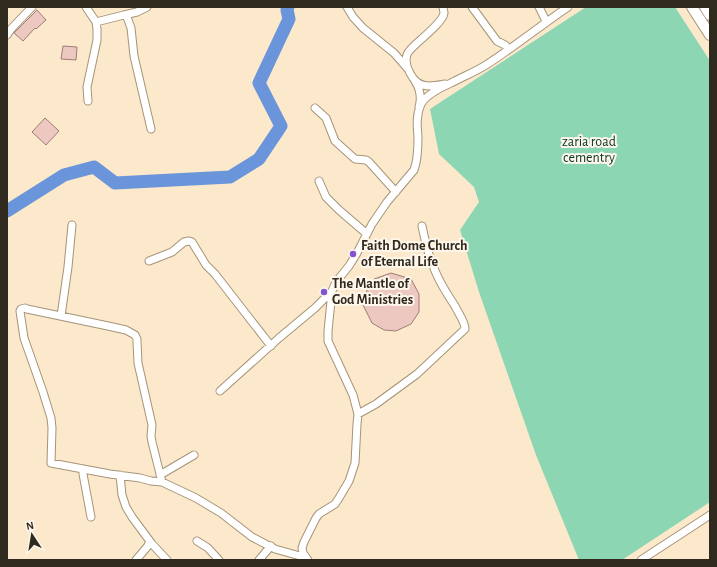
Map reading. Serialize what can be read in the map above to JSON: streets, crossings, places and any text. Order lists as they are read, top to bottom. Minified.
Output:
{"parks":["zaria road cementry"],"places":["Faith Dome Church of Eternal Life","The Mantle of God Ministries"],"north":"top"}
